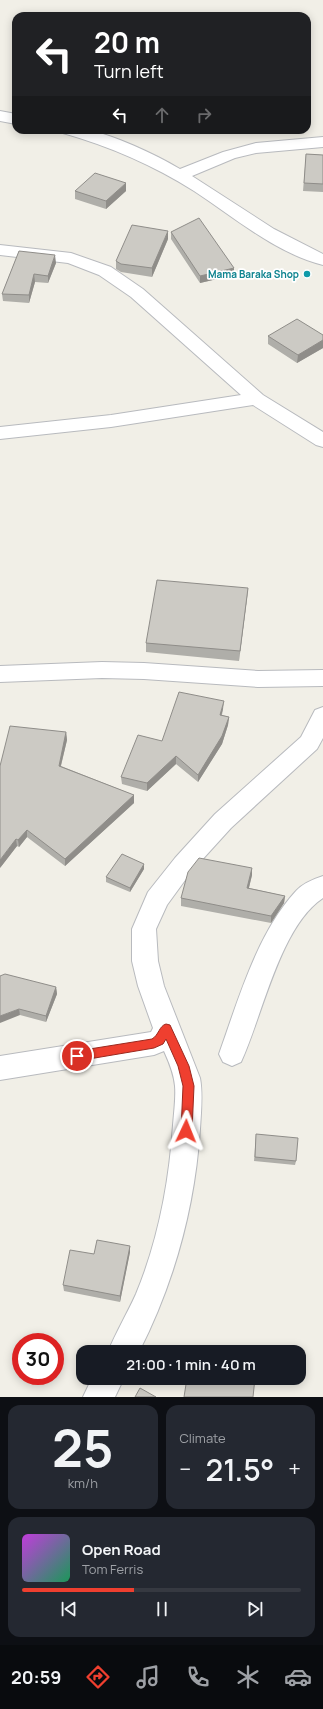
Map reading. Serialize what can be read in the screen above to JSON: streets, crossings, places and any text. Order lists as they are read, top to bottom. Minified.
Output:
{"places":["Mama Baraka Shop"],"page":{"turn":["20 m","Turn left"],"limit":"30","trip":"21:00 · 1 min · 40 m","tile":[["25","km/h"],"Climate"],"heat":["−","21.5°","+"],"song":["Open Road","Tom Ferris"],"tabs":"20:59"}}
